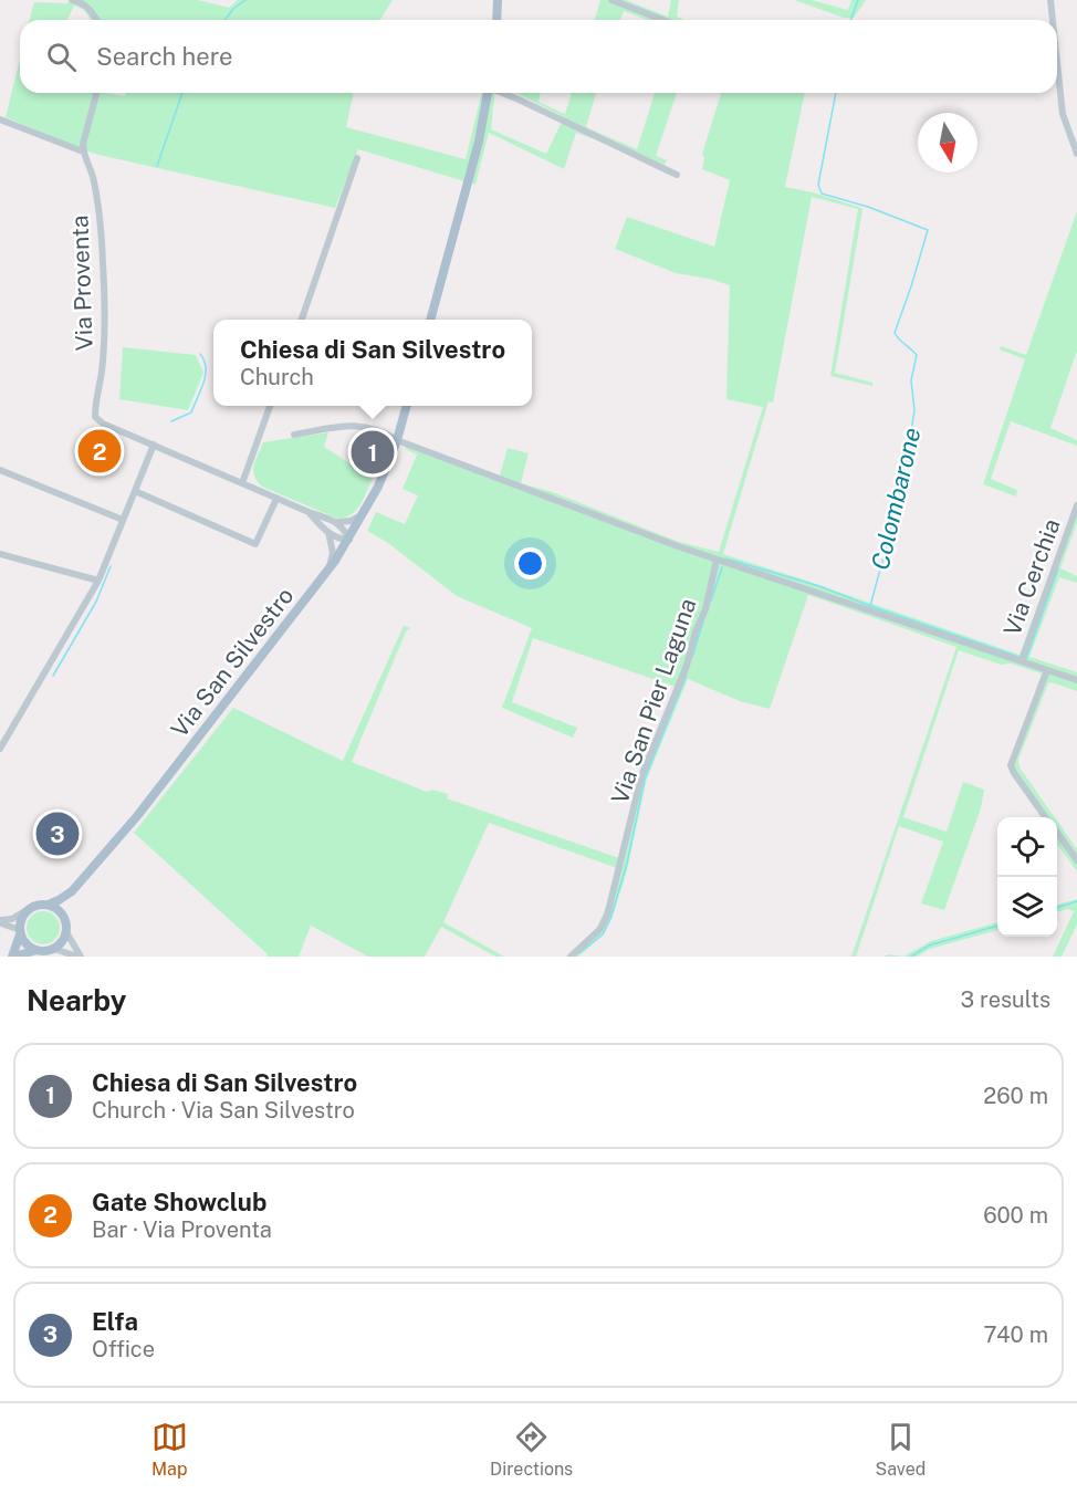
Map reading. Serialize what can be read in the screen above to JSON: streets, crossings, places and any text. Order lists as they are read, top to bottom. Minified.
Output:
{"streets":{"main road":["Via San Silvestro"],"street":["Via Proventa","Via Cerchia","Via San Pier Laguna"]},"crossings":[["Via Proventa","Via San Silvestro"]],"water":["Colombarone"],"north":"bottom","page":{"search":"Search here","popup":["Chiesa di San Silvestro","Church"],"pins":["2","1","3"],"heading":["Nearby","3 results"],"list":[{"mark":"1","name":"Chiesa di San Silvestro","note":"Church · Via San Silvestro","value":"260 m"},{"mark":"2","name":"Gate Showclub","note":"Bar · Via Proventa","value":"600 m"},{"mark":"3","name":"Elfa","note":"Office","value":"740 m"}],"nav":["Map","Directions","Saved"]}}
